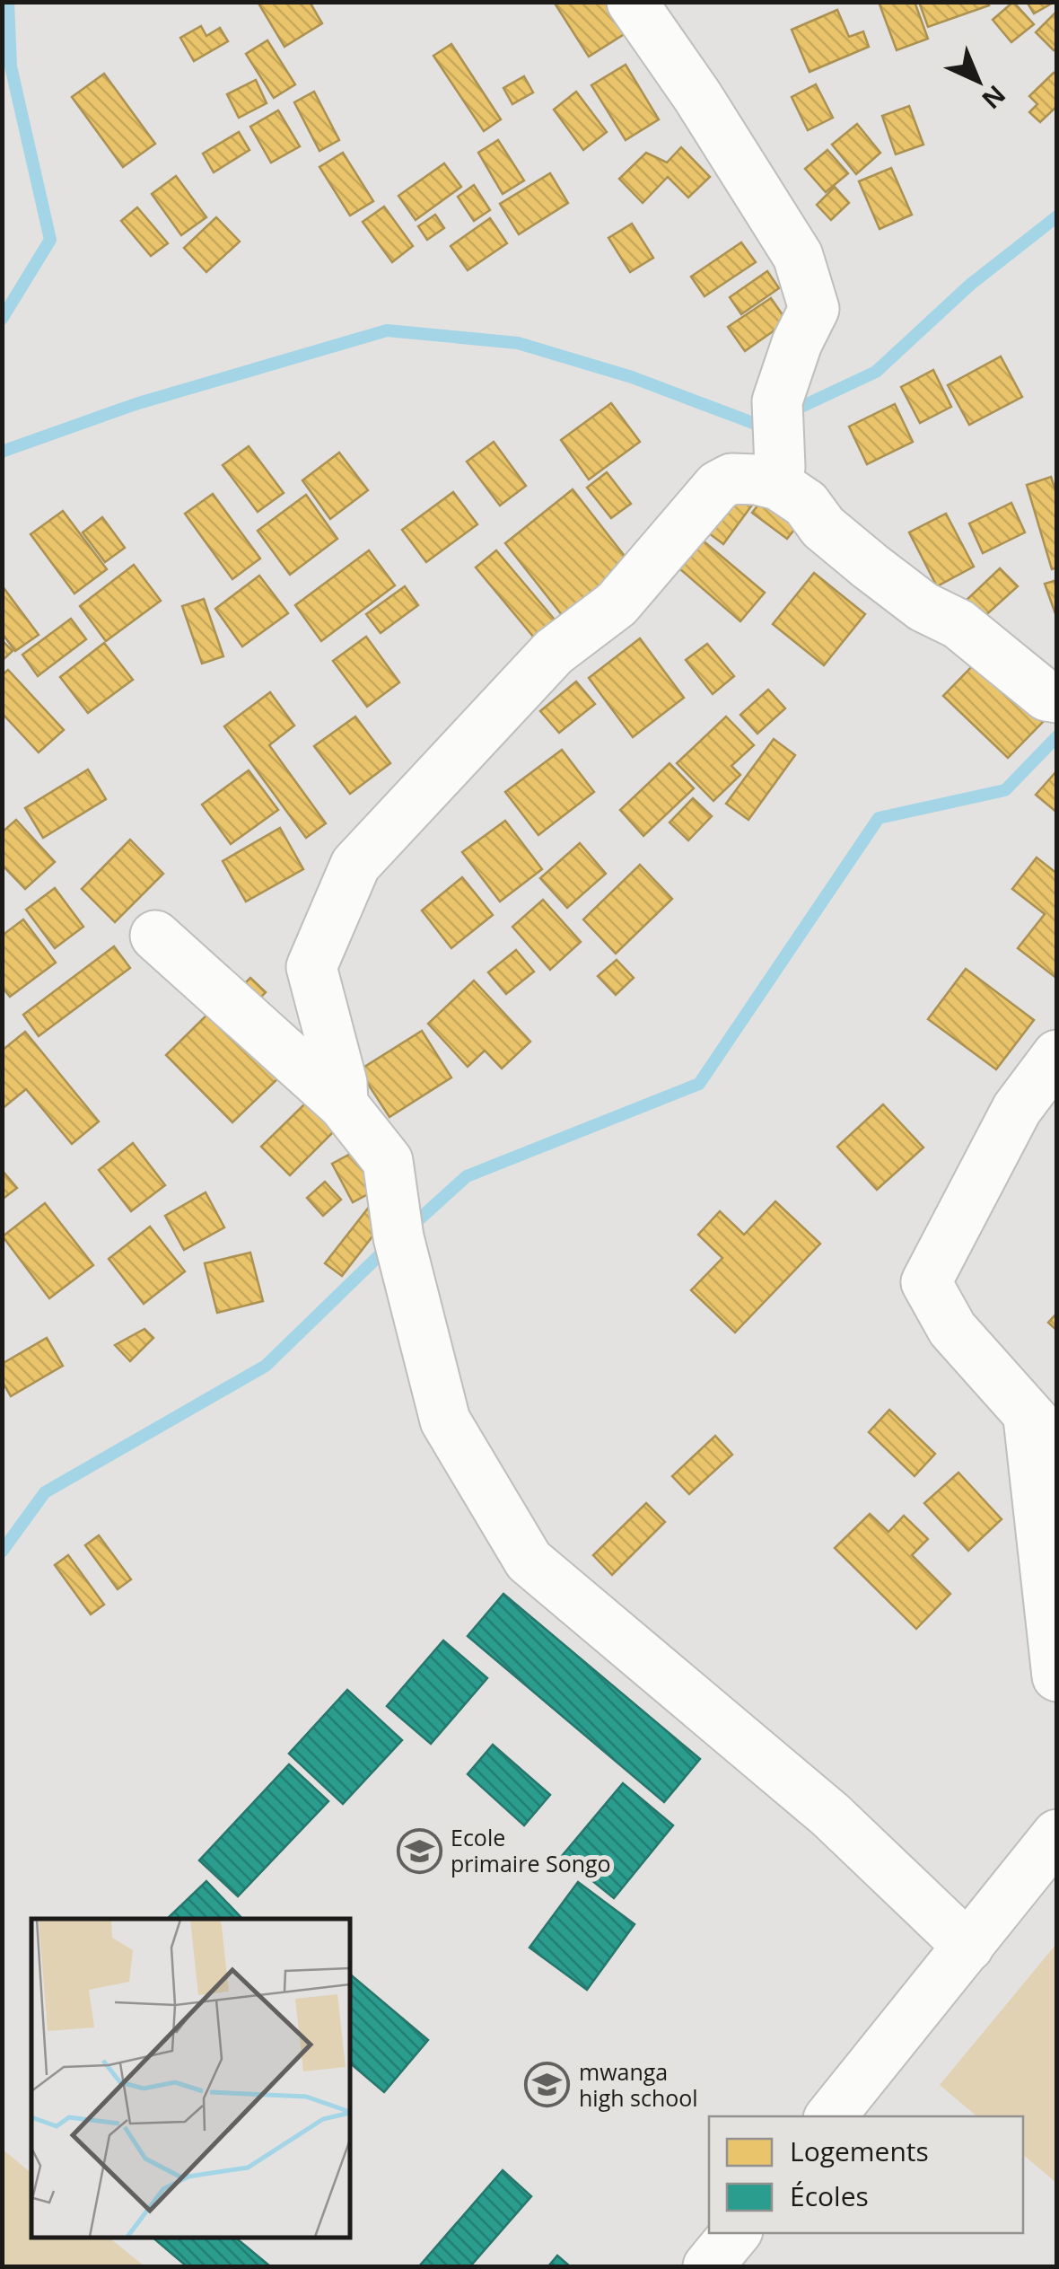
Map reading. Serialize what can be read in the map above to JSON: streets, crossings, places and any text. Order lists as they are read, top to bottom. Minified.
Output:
{"places":{"school or university":["Ecole primaire Songo","mwanga high school"]},"legend":["Logements","Écoles"],"north":"bottom right"}
